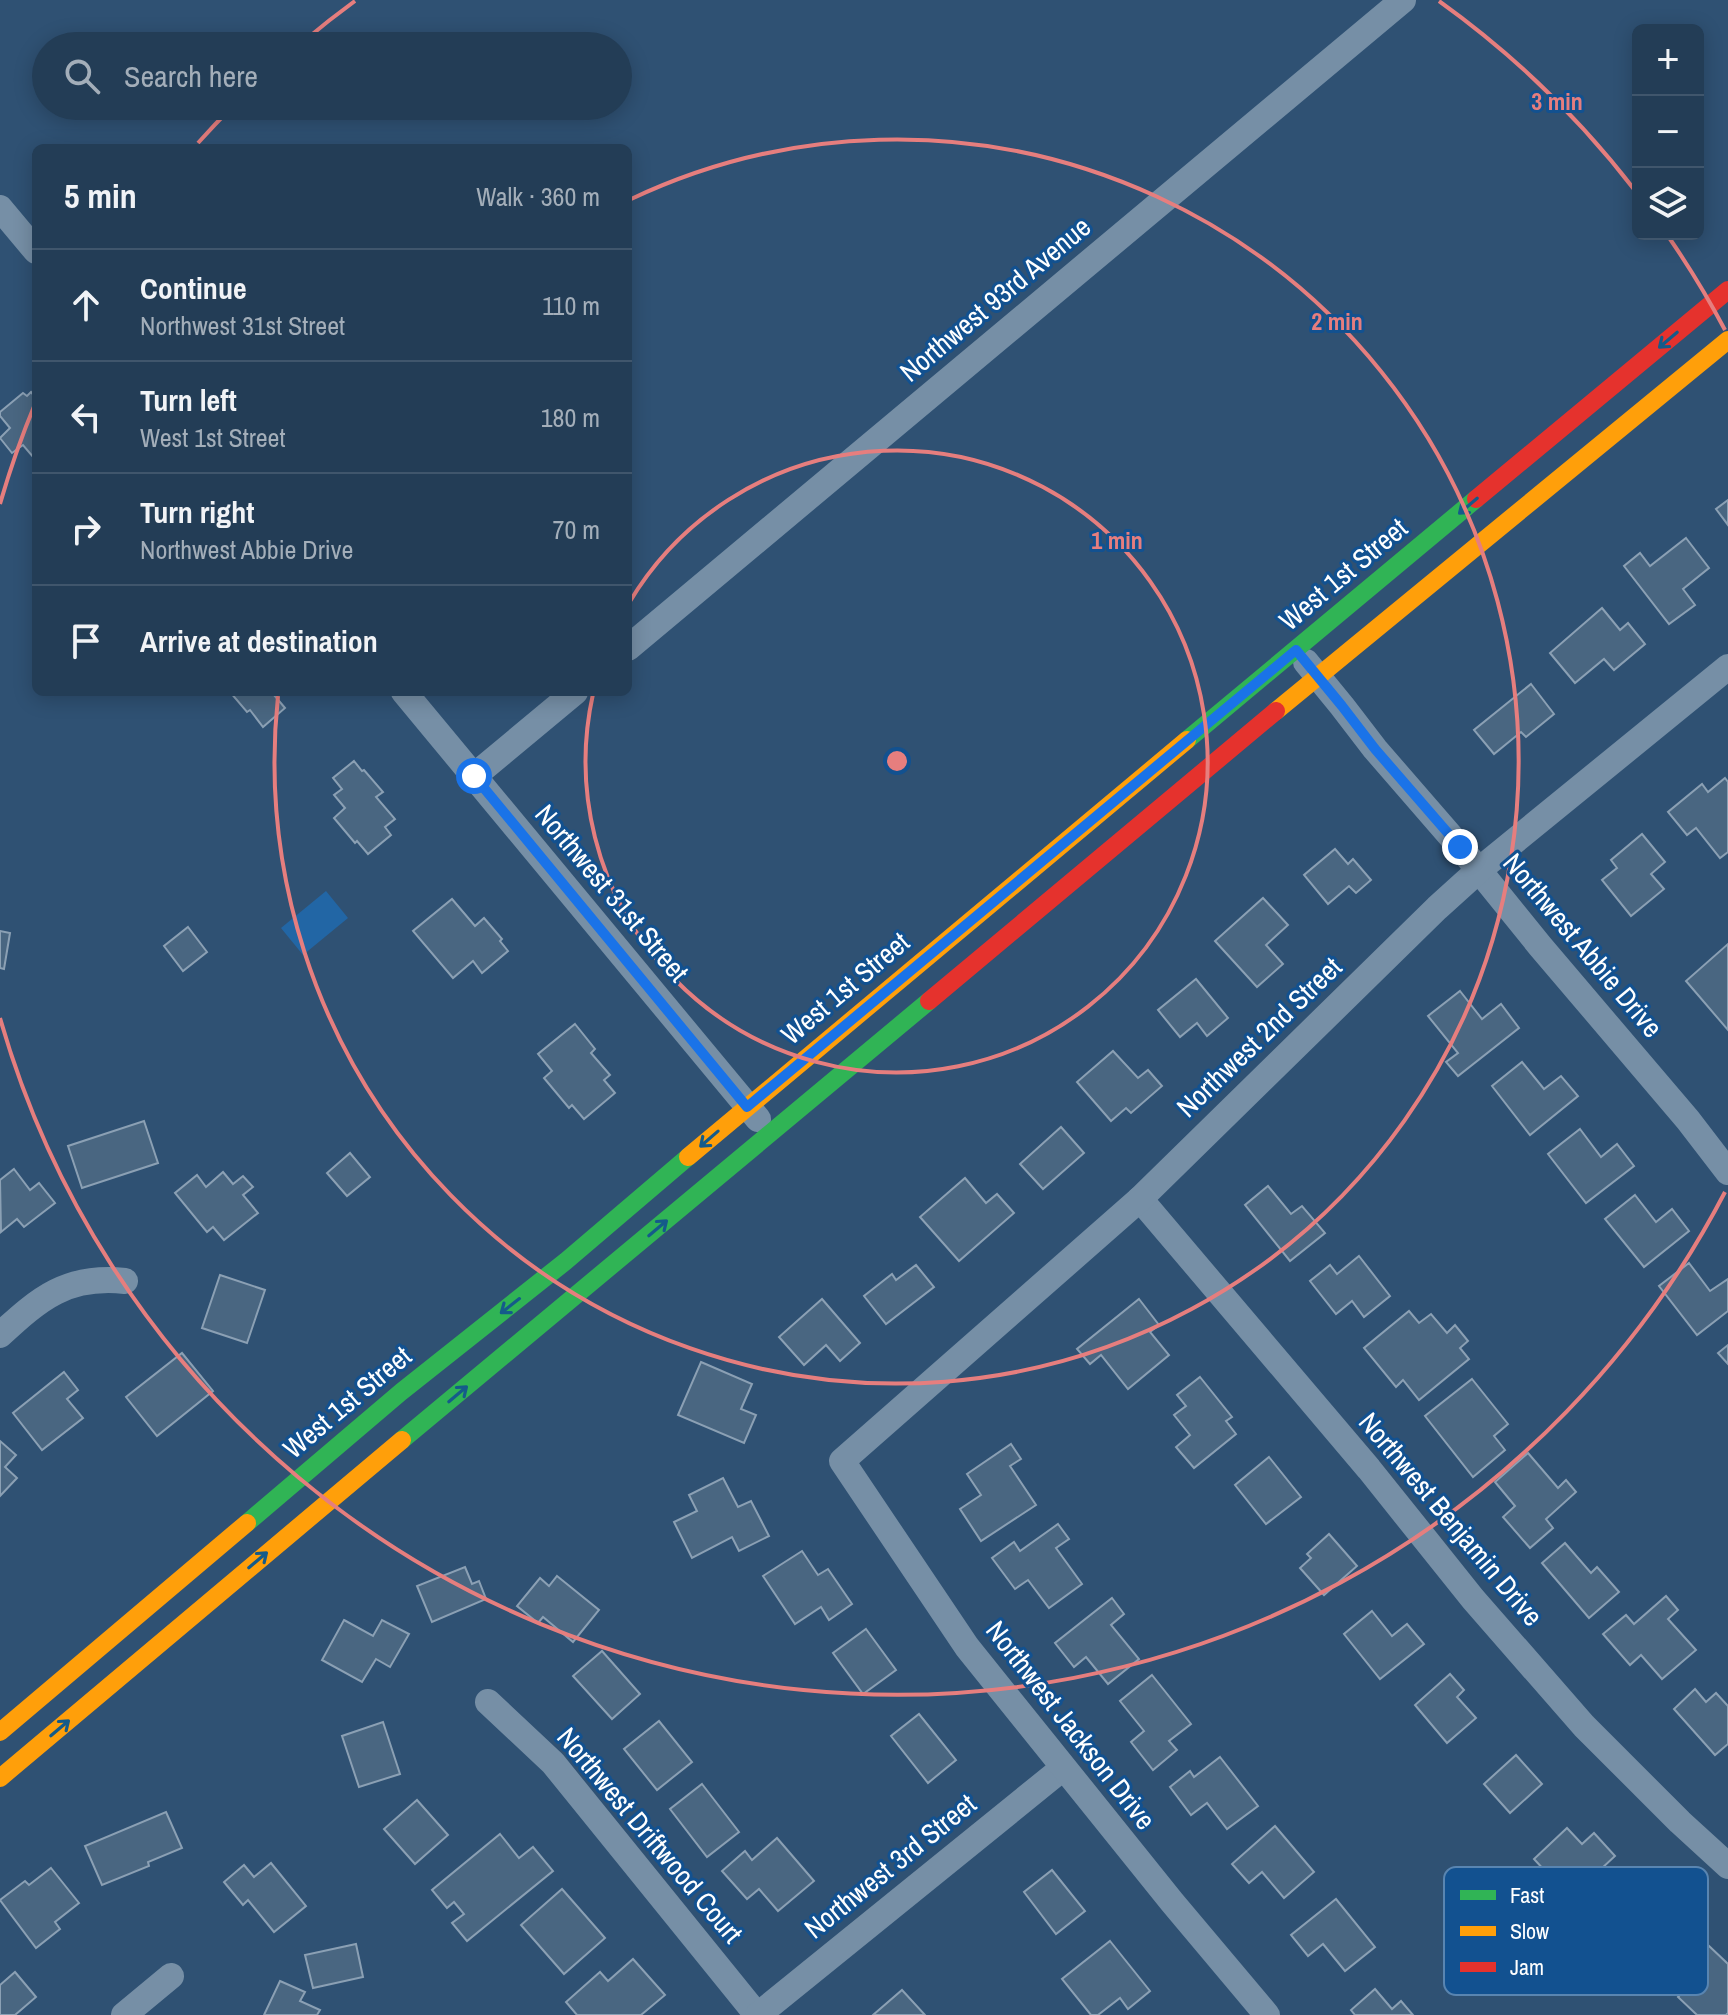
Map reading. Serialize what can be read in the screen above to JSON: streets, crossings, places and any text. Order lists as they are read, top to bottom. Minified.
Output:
{"streets":{"main road":["West 1st Street"],"street":["Northwest 93rd Avenue","Northwest 31st Street","Northwest Abbie Drive","Northwest 2nd Street","Northwest Benjamin Drive","Northwest Jackson Drive","Northwest Driftwood Court","Northwest 3rd Street"]},"crossings":[["West 1st Street","Northwest 31st Street"],["West 1st Street","Northwest Abbie Drive"],["Northwest Abbie Drive","Northwest 2nd Street"],["Northwest 2nd Street","Northwest Benjamin Drive"],["Northwest 2nd Street","Northwest Jackson Drive"],["Northwest Jackson Drive","Northwest 3rd Street"],["Northwest Driftwood Court","Northwest 3rd Street"]],"legend":["Fast","Slow","Jam"],"page":{"map_buttons":["+","−"],"search":"Search here","heading":["5 min","Walk · 360 m"],"list":[["Continue","Northwest 31st Street","110 m"],["Turn left","West 1st Street","180 m"],["Turn right","Northwest Abbie Drive","70 m"],"Arrive at destination"]},"rings":["3 min","2 min","1 min"]}
